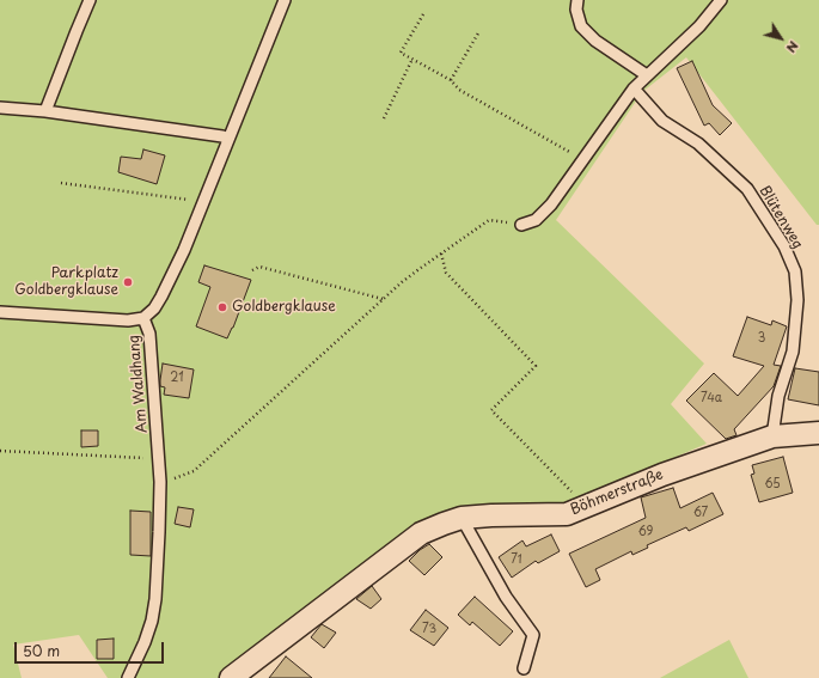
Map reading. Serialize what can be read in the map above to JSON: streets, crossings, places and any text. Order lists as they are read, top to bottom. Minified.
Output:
{"streets":{"street":["Böhmerstraße"],"lane":["Blütenweg","Am Waldhang"]},"crossings":[["Blütenweg","Böhmerstraße"]],"places":["Parkplatz Goldbergklause","Goldbergklause"],"house_numbers":["3","21","74a","65","67","69","71","73"],"scale_bar":"50 m","north":"bottom right"}
